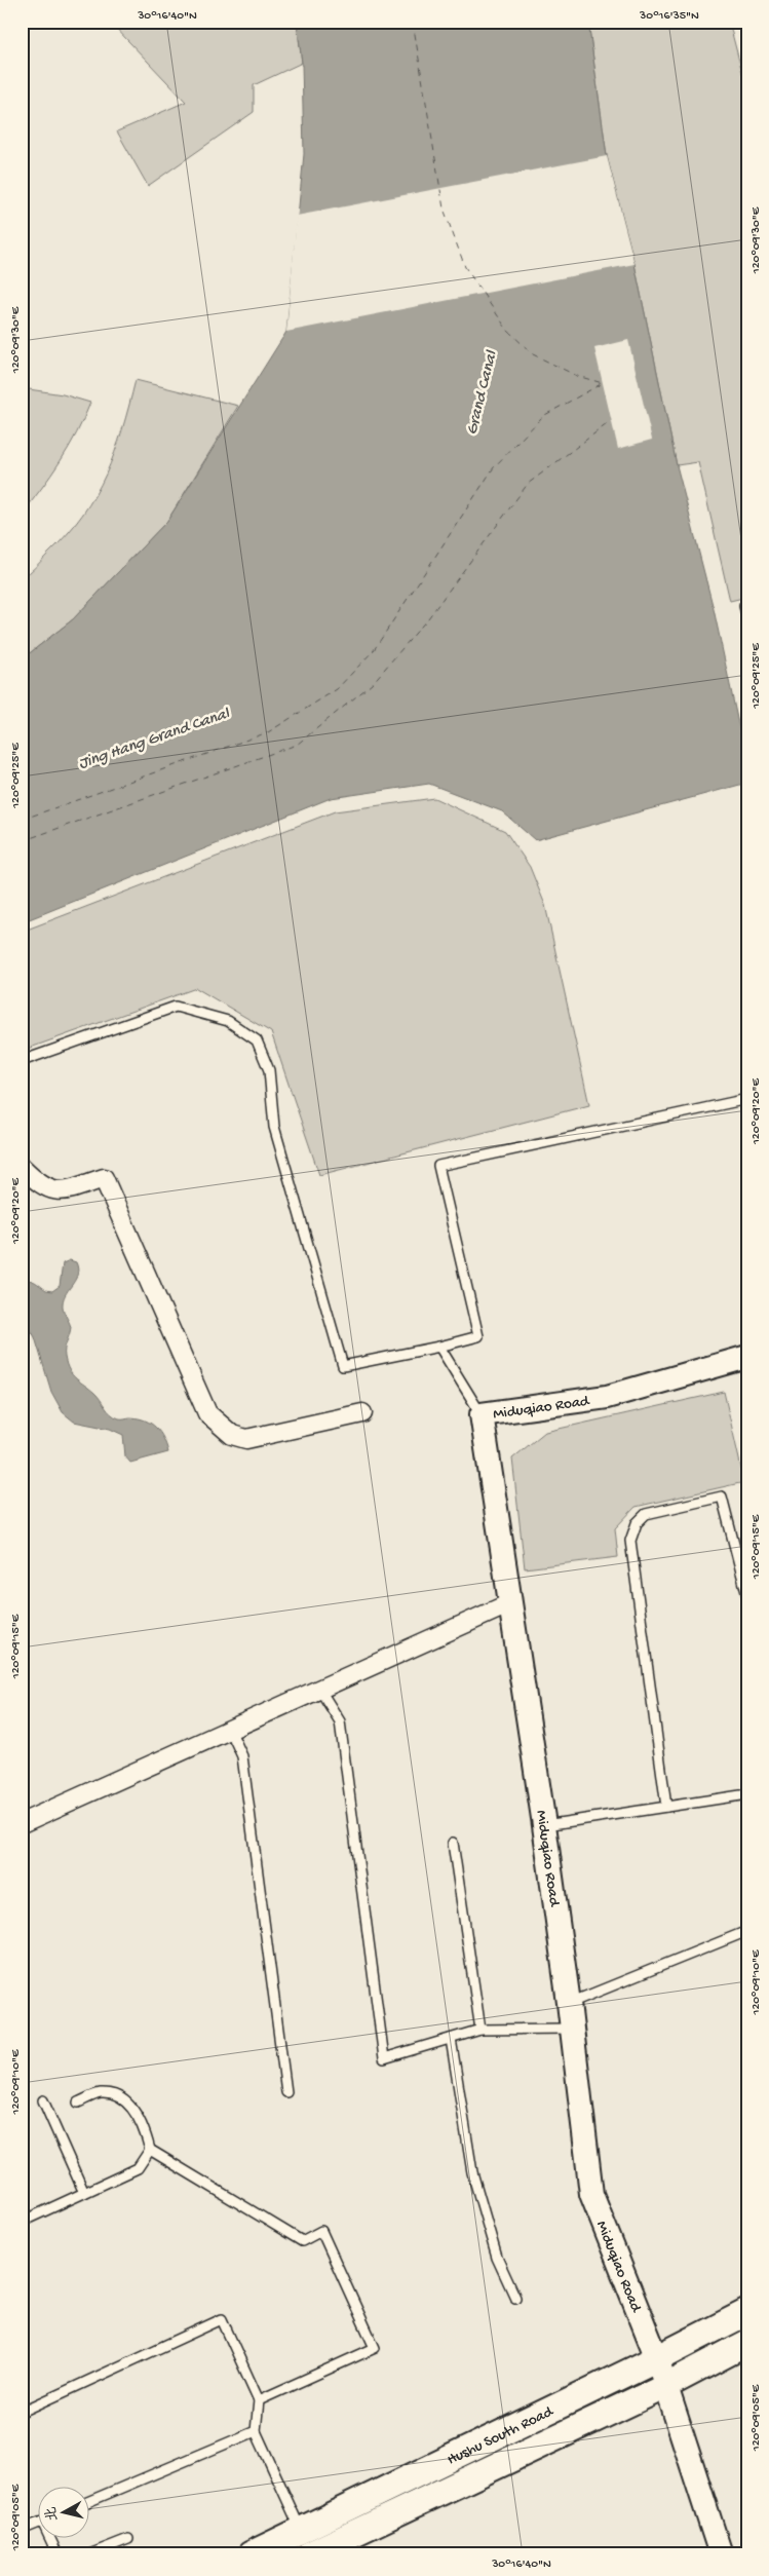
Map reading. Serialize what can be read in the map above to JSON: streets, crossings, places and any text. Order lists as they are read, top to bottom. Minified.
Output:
{"streets":{"main road":["Hushu South Road"],"street":["Miduqiao Road"]},"crossings":[["Miduqiao Road","Hushu South Road"]],"water":["Grand Canal","Jing Hang Grand Canal"],"north":"left","coordinates":["30°16'40\"N","30°16'35\"N","120°09'30\"E","120°09'25\"E","120°09'20\"E","120°09'15\"E","120°09'10\"E","120°09'05\"E"]}
